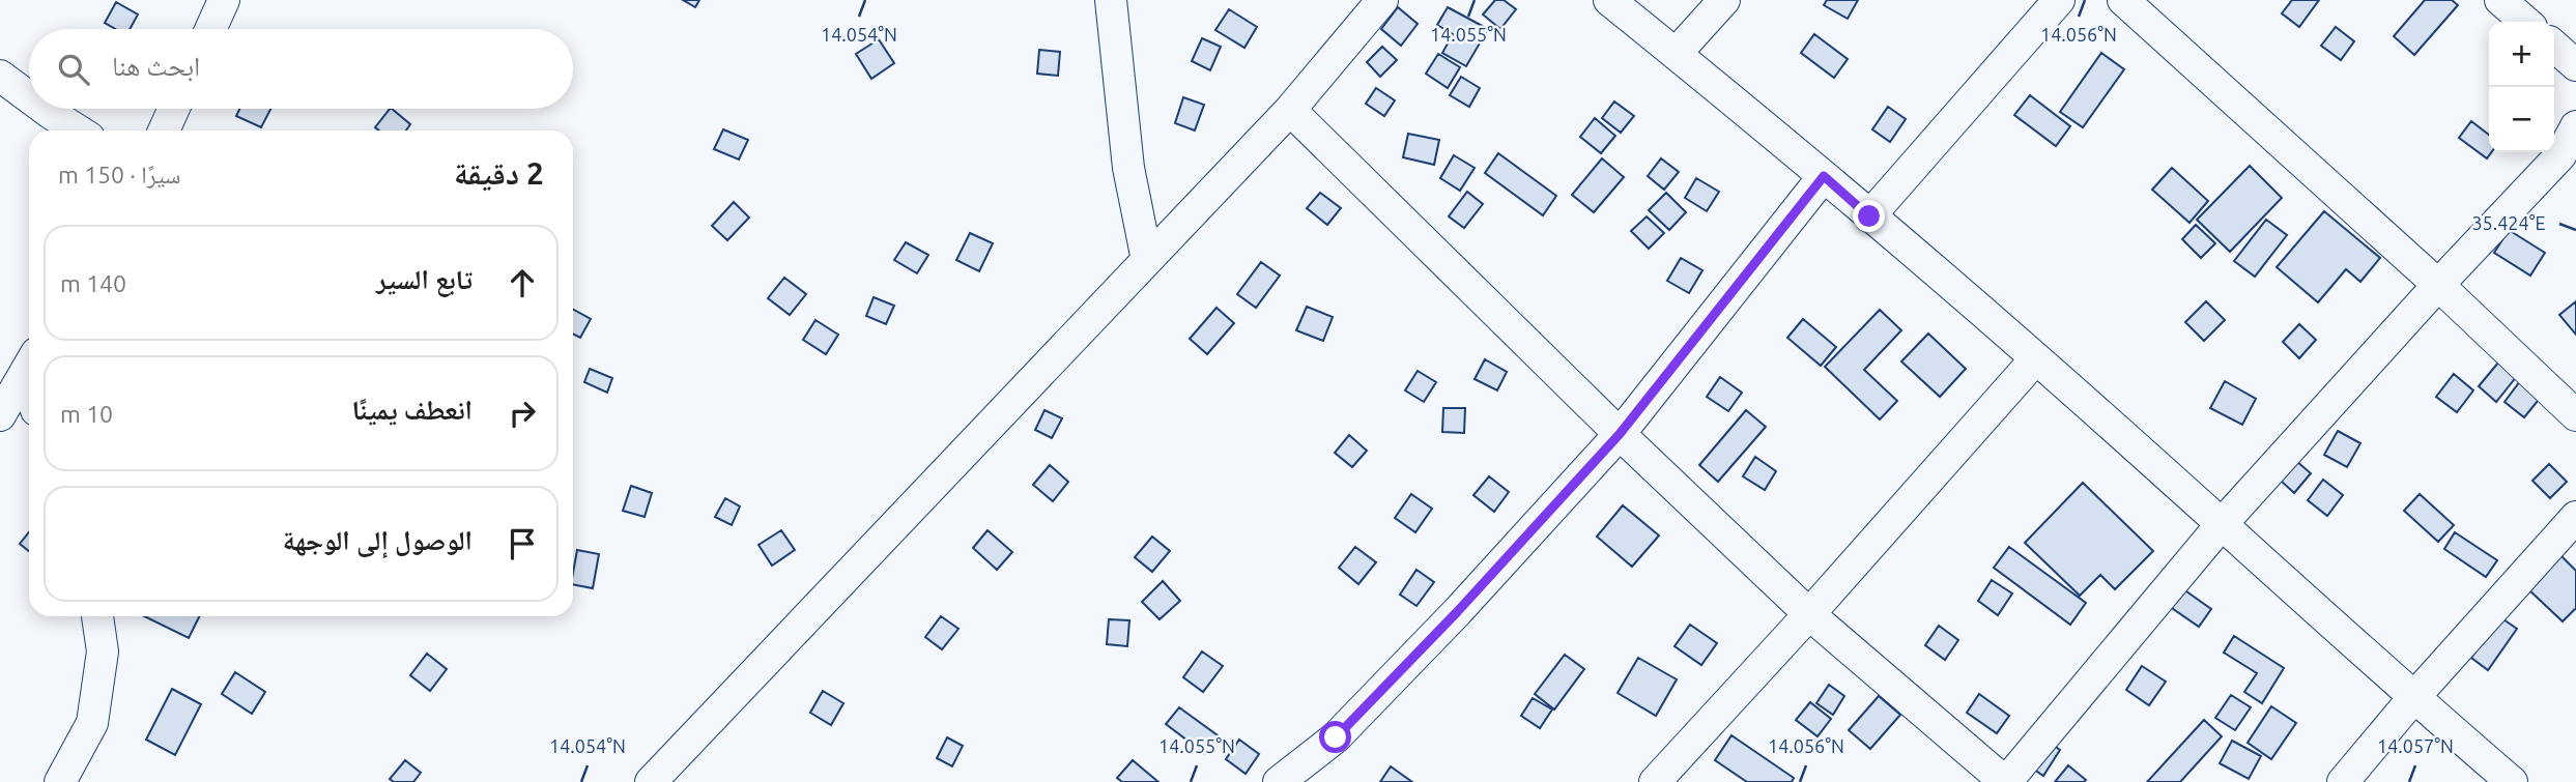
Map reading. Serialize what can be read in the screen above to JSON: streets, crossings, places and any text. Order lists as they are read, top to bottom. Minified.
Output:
{"page":{"map_buttons":["+","−"],"search":"ابحث هنا","heading":["2 دقيقة","سيرًا · 150 m"],"list":[["تابع السير","140 m"],["انعطف يمينًا","10 m"],"الوصول إلى الوجهة"]},"coordinates":["14.054°N","14.055°N","14.056°N","35.424°E","14.057°N"]}
